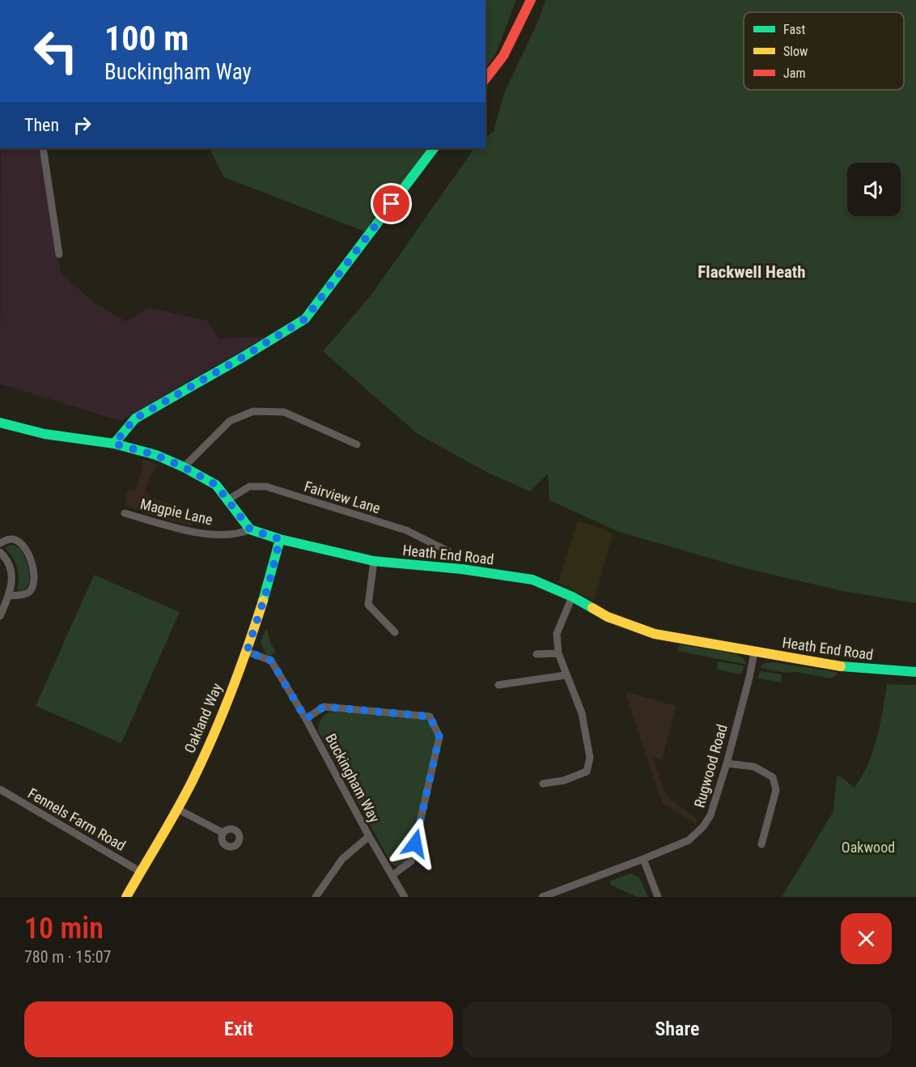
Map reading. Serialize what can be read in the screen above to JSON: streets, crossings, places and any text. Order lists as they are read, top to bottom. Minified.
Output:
{"streets":{"street":["Fairview Lane","Magpie Lane","Heath End Road","Oakland Way","Rugwood Road","Buckingham Way","Fennels Farm Road"]},"crossings":[["Magpie Lane","Heath End Road"],["Heath End Road","Oakland Way"],["Heath End Road","Rugwood Road"],["Oakland Way","Buckingham Way"],["Oakland Way","Fennels Farm Road"]],"districts":["Flackwell Heath"],"parks":["Oakwood"],"legend":["Fast","Slow","Jam"],"page":{"turn":["100 m","Buckingham Way"],"then":"Then","heading":["10 min","780 m · 15:07"],"buttons":["Exit","Share"]}}
